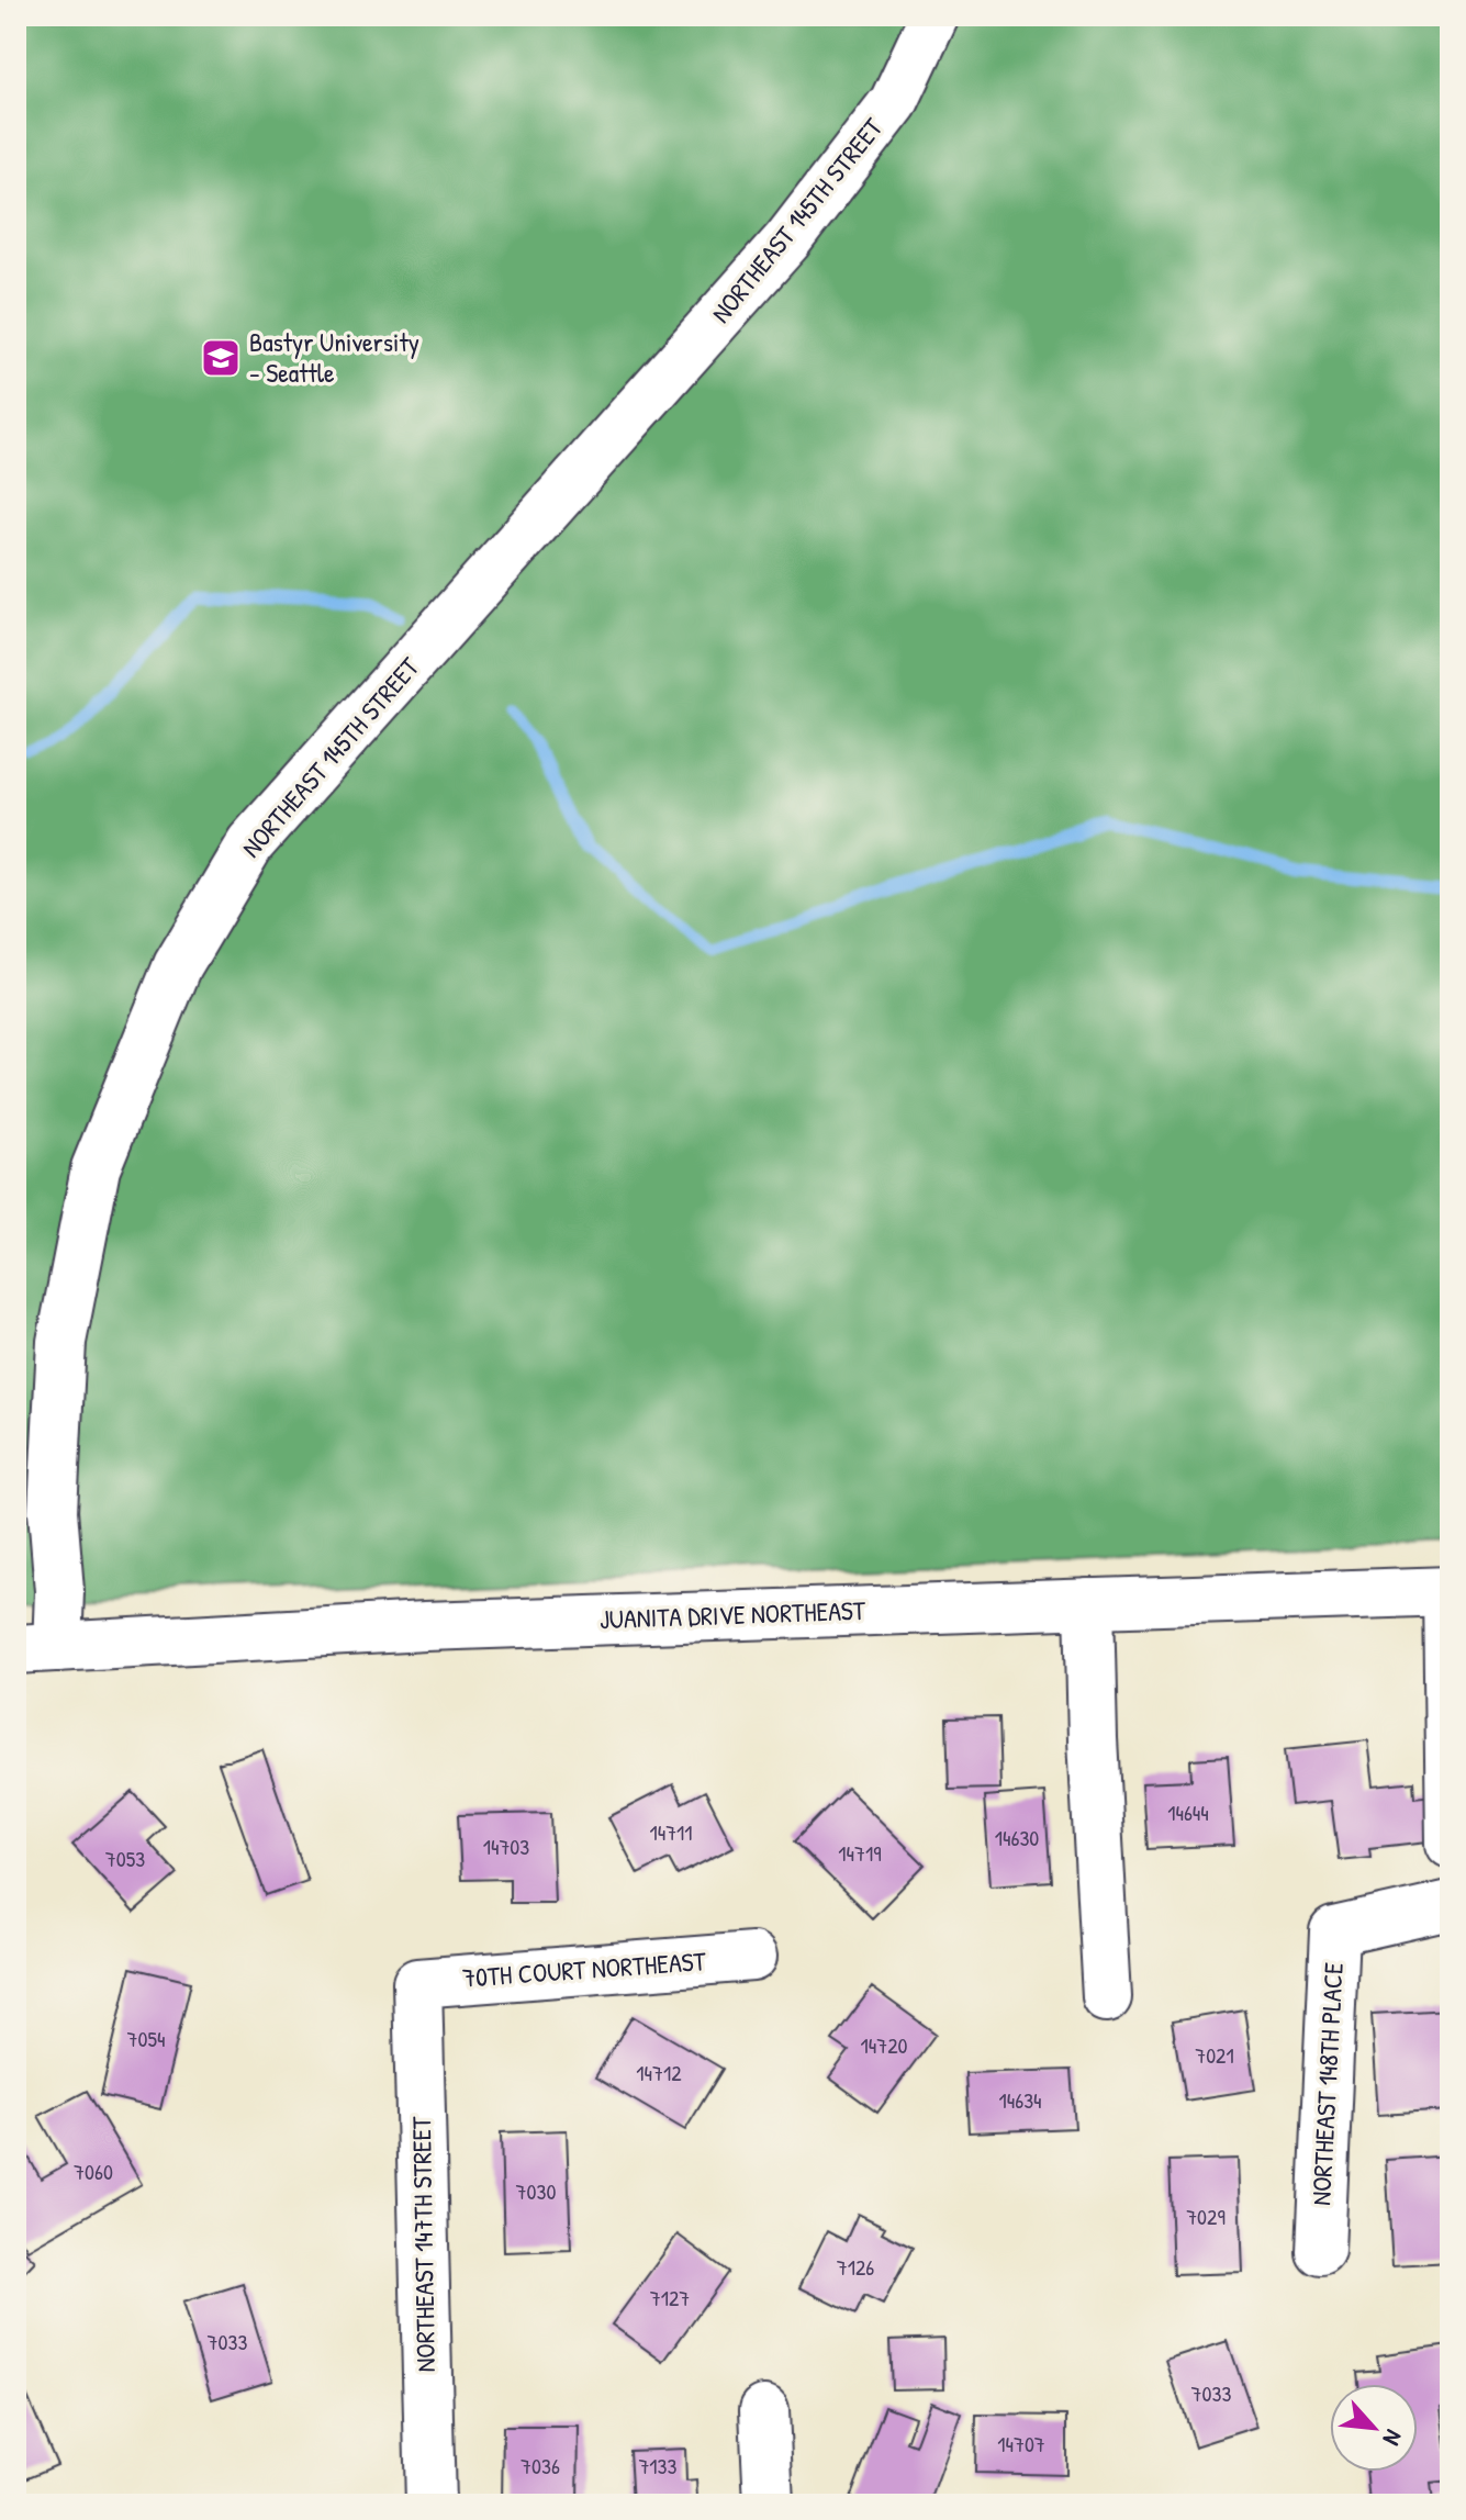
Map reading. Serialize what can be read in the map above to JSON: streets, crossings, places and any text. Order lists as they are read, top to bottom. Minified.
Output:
{"streets":{"street":["NORTHEAST 145TH STREET","JUANITA DRIVE NORTHEAST","70TH COURT NORTHEAST","NORTHEAST 148TH PLACE","NORTHEAST 147TH STREET"]},"crossings":[["NORTHEAST 145TH STREET","JUANITA DRIVE NORTHEAST"],["70TH COURT NORTHEAST","NORTHEAST 147TH STREET"]],"places":{"school or university":["Bastyr University - Seattle"]},"house_numbers":["14644","14711","14630","14703","14719","7053","7054","14720","7021","14712","14634","7060","7030","7029","7126","7127","7033","7033","14707","7036","7133"],"north":"bottom right"}
